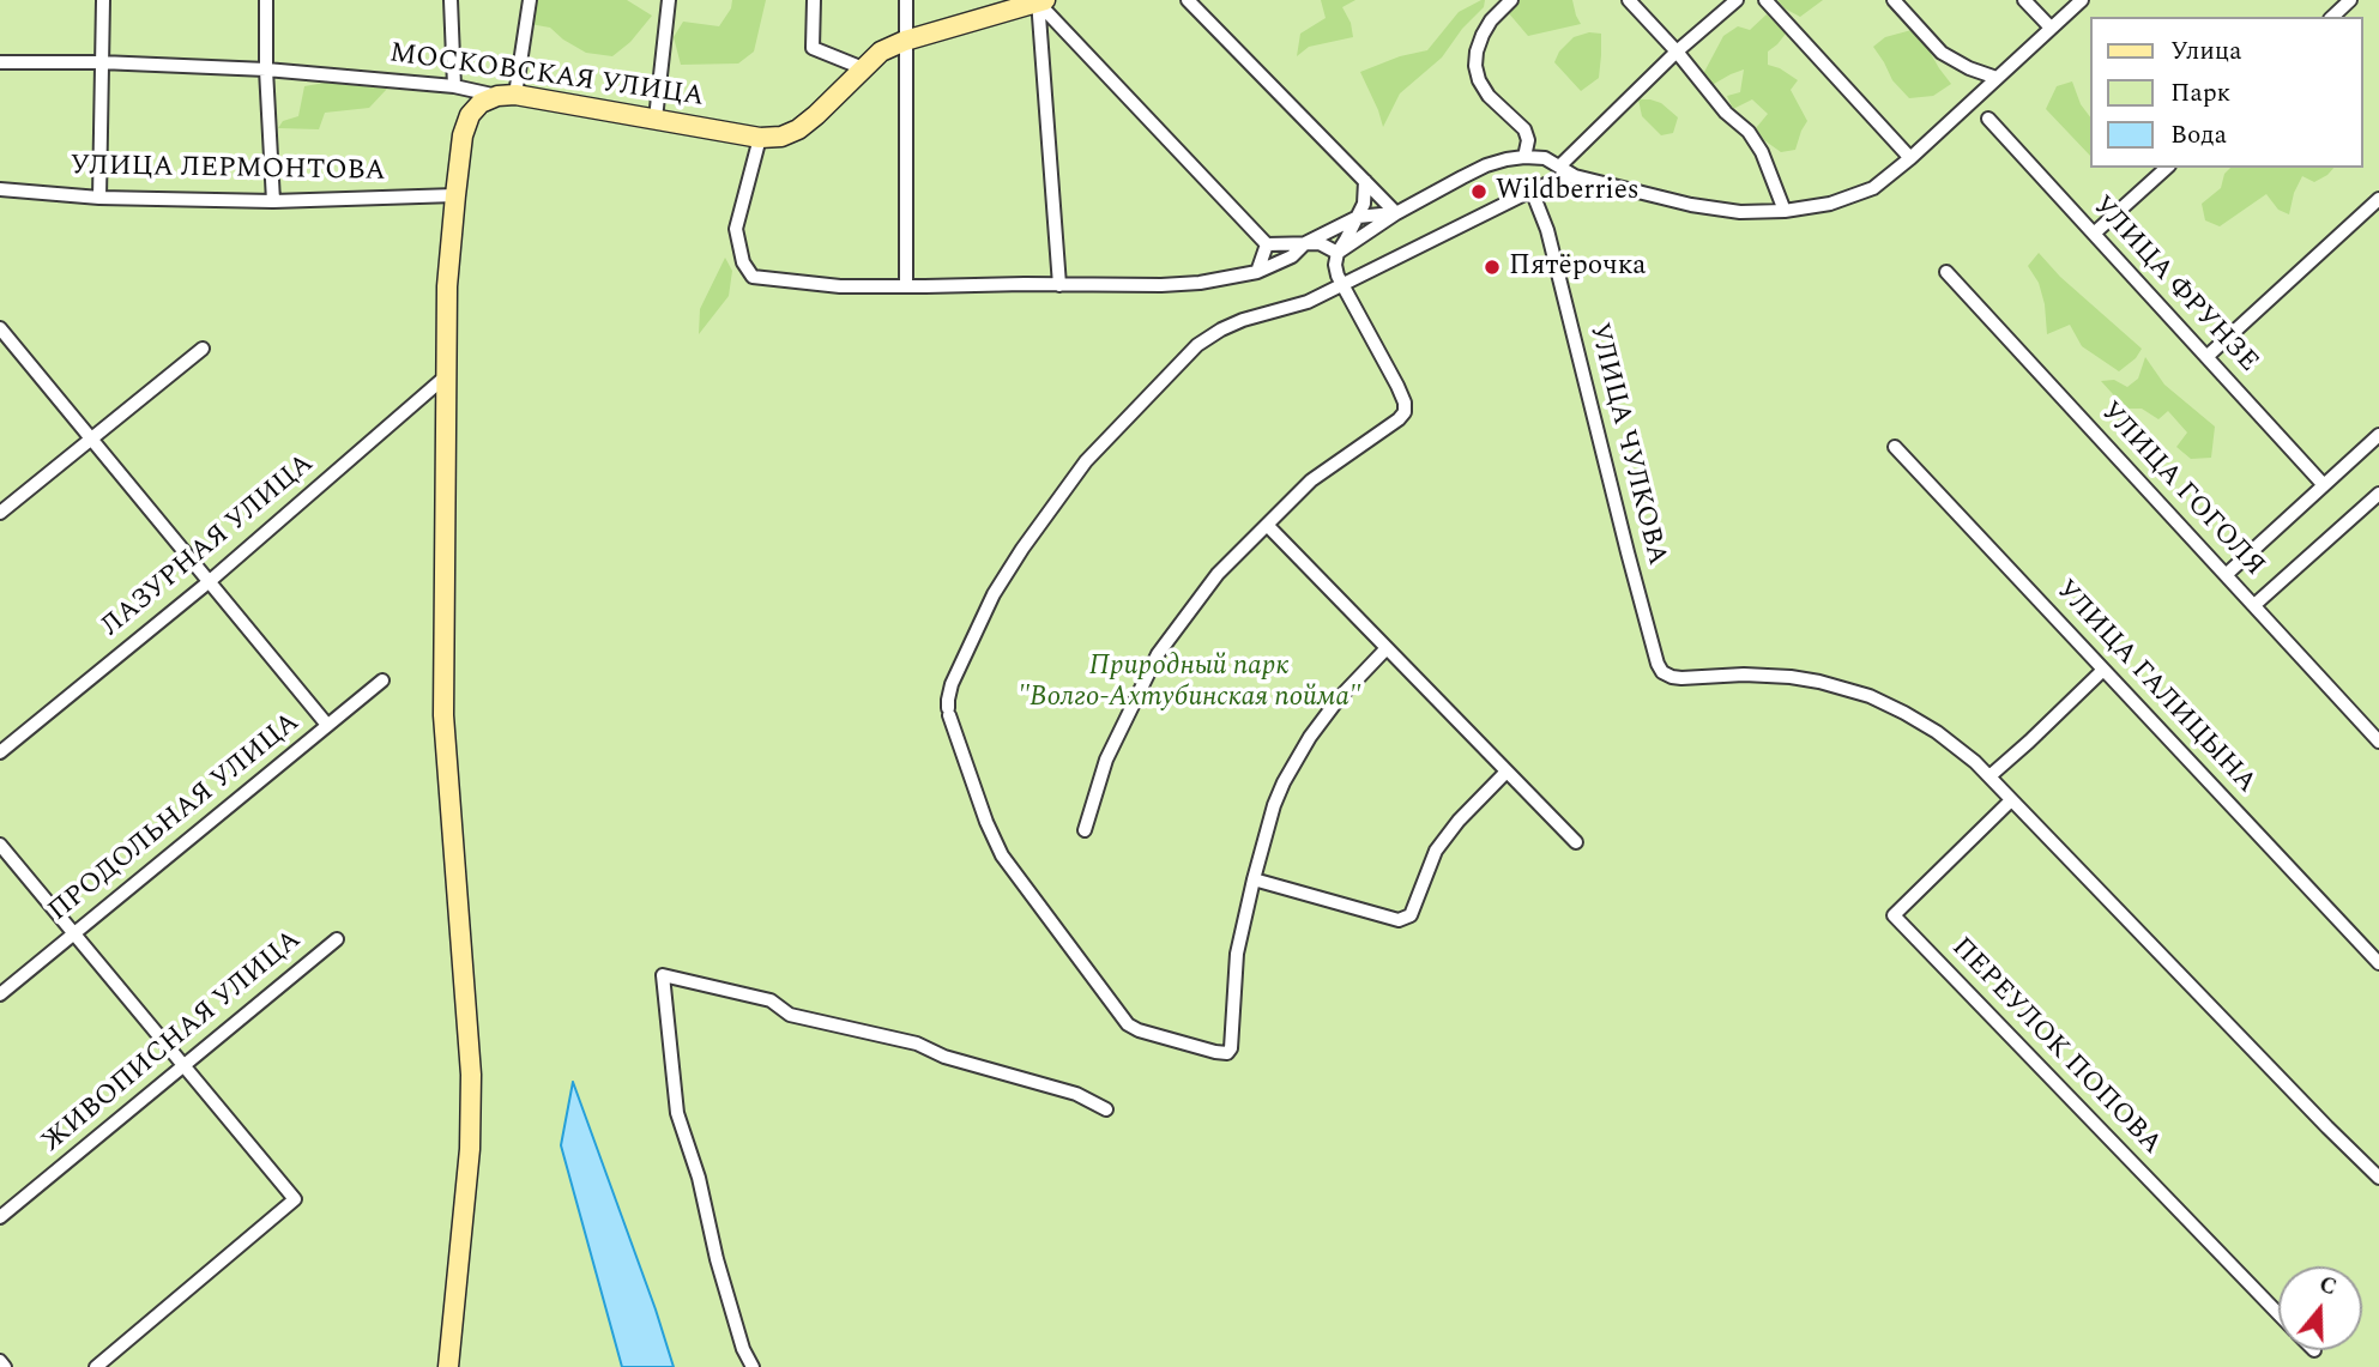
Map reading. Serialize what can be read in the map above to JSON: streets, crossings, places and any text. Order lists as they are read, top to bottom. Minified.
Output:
{"streets":{"street":["МОСКОВСКАЯ УЛИЦА","УЛИЦА ЛЕРМОНТОВА","УЛИЦА ФРУНЗЕ","УЛИЦА ЧУЛКОВА","УЛИЦА ГОГОЛЯ","ЛАЗУРНАЯ УЛИЦА","УЛИЦА ГАЛИЦЫНА","ПРОДОЛЬНАЯ УЛИЦА","ЖИВОПИСНАЯ УЛИЦА","ПЕРЕУЛОК ПОПОВА"]},"parks":["Природный парк \"Волго-Ахтубинская пойма\""],"places":["Wildberries","Пятёрочка"],"legend":["Улица","Парк","Вода"],"north":"top"}
